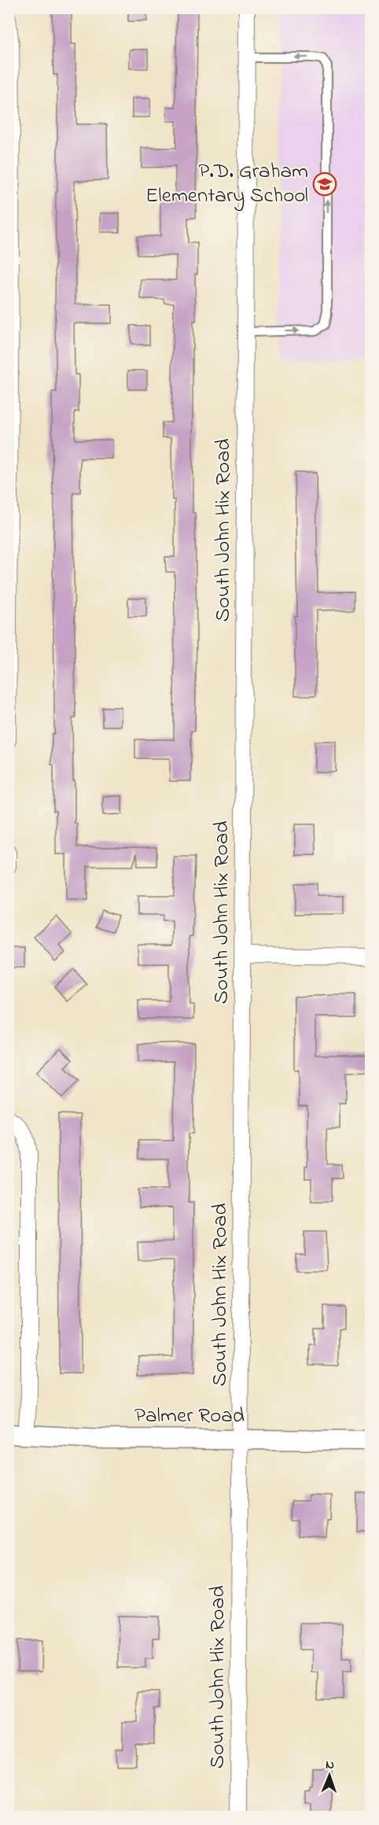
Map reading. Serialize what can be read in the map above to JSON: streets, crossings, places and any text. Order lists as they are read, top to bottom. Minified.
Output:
{"streets":{"street":["South John Hix Road","Palmer Road"]},"crossings":[["South John Hix Road","Palmer Road"]],"places":{"school or university":["P.D. Graham Elementary School"]},"north":"top"}
